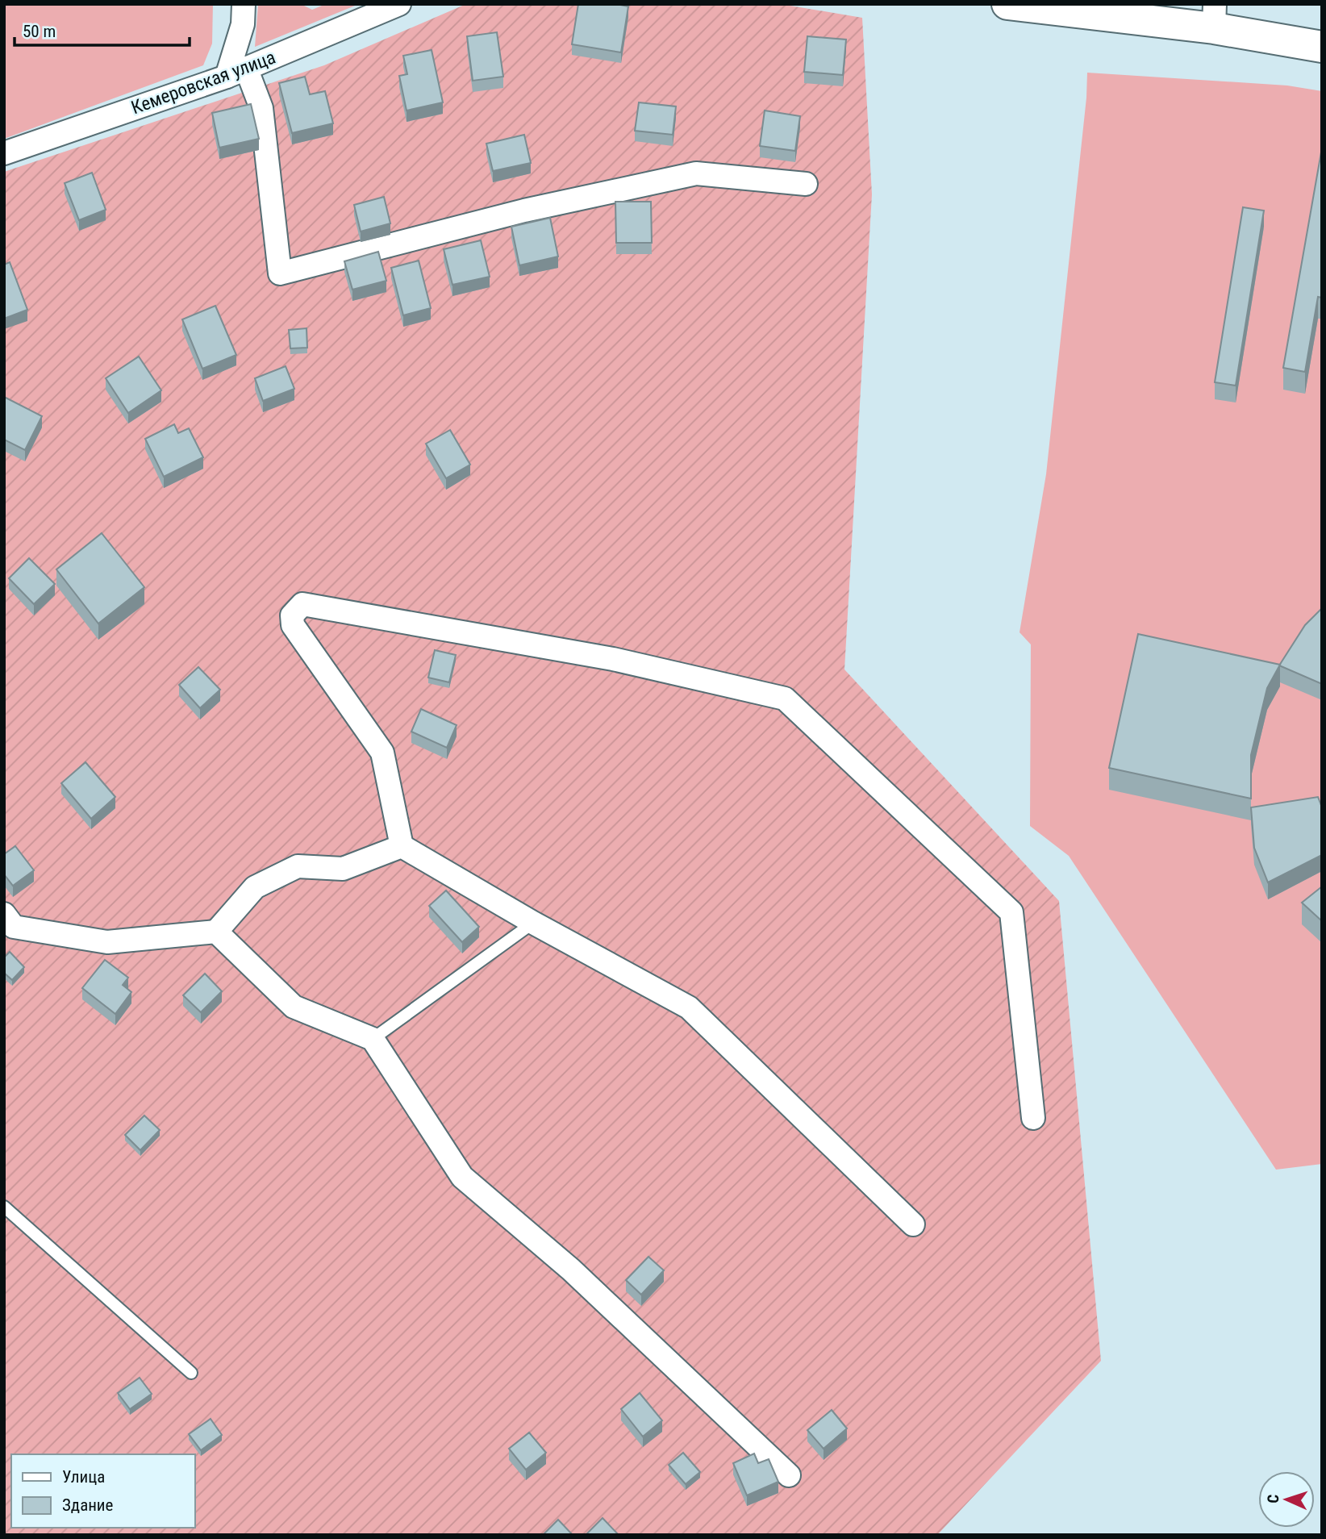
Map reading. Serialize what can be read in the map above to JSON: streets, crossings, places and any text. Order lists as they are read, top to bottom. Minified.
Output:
{"streets":{"street":["Кемеровская улица"]},"legend":["Улица","Здание"],"scale_bar":"50 m","north":"left"}
